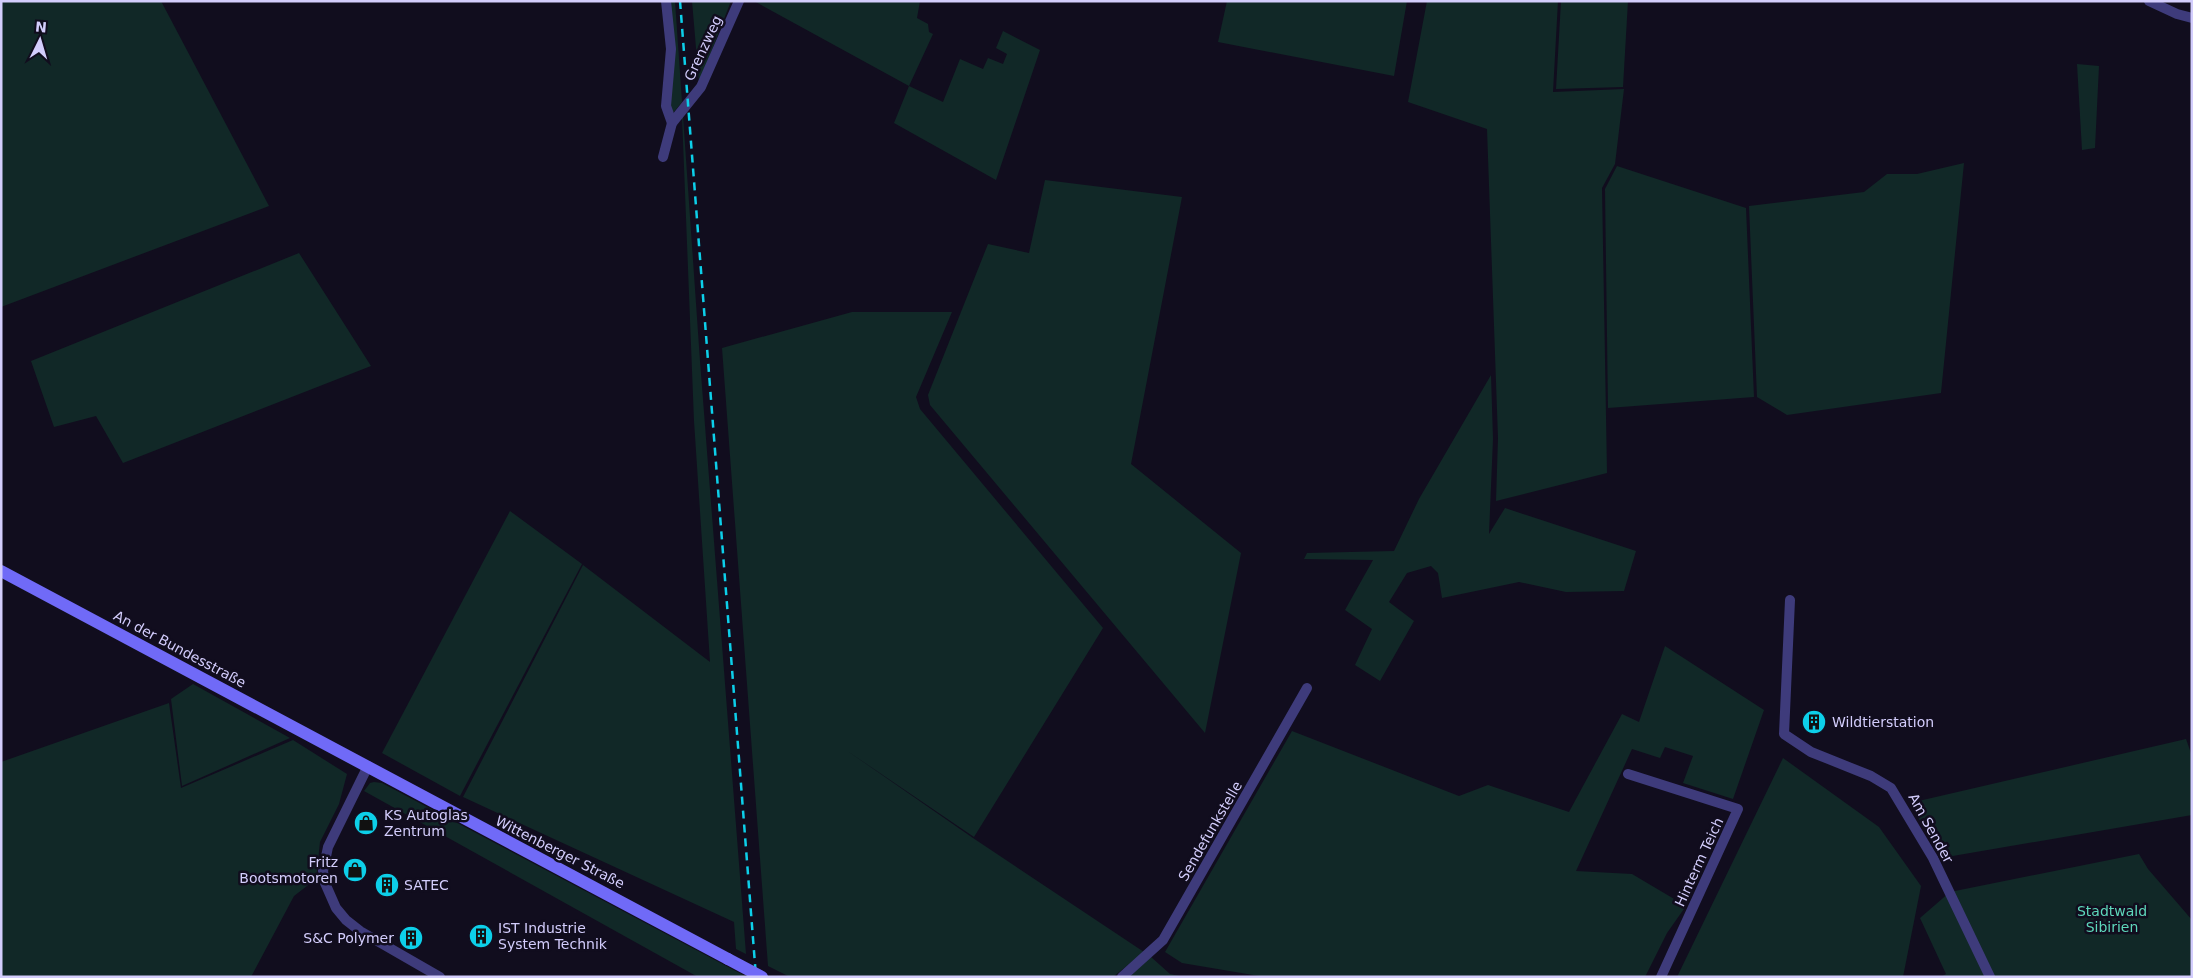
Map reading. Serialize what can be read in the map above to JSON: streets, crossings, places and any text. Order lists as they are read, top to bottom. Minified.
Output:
{"streets":{"main road":["An der Bundesstraße","Wittenberger Straße"],"street":["Grenzweg","Am Sender","Sendefunkstelle","Hinterm Teich"]},"crossings":[["An der Bundesstraße","Wittenberger Straße"]],"parks":["Stadtwald Sibirien"],"places":{"building":["Wildtierstation","SATEC","IST Industrie System Technik","S&C Polymer"],"shop":["KS Autoglas Zentrum","Fritz Bootsmotoren"]},"north":"top"}
